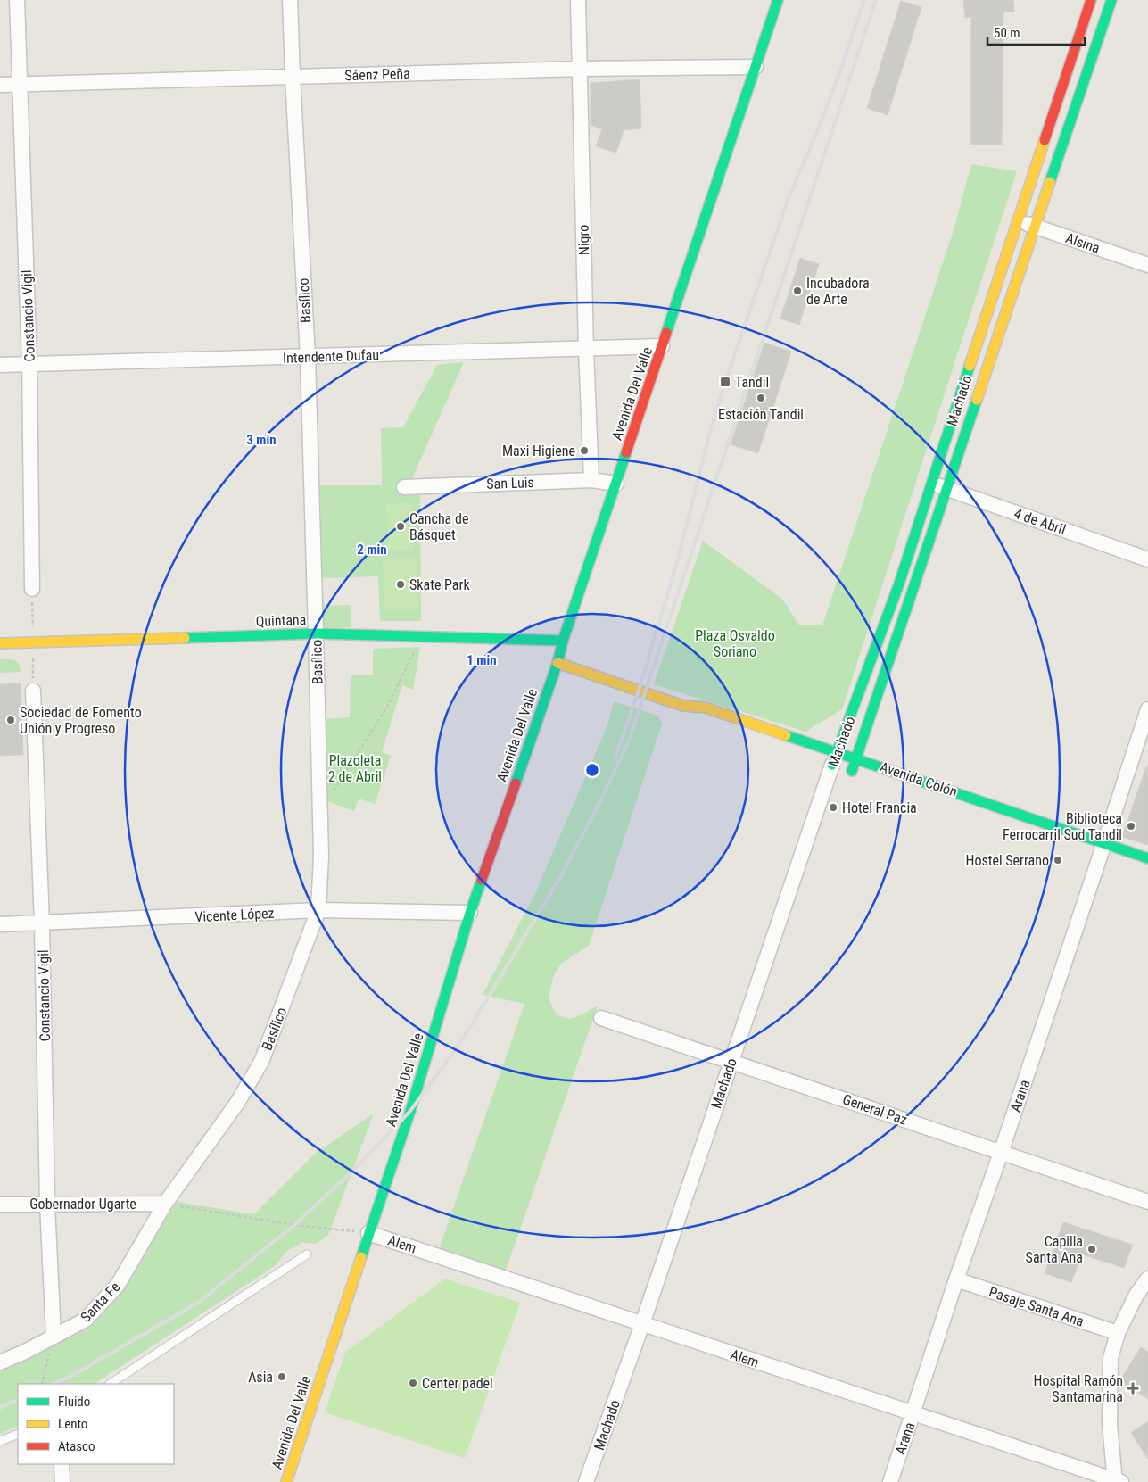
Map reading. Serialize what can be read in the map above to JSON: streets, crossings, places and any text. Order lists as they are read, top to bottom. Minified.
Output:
{"streets":{"main road":["Avenida Del Valle","Machado","Quintana","Avenida Colón"],"street":["Sáenz Peña","Nigro","Alsina","Basílico","Constancio Vigil","Intendente Dufau","San Luis","4 de Abril","Vicente López","Arana","General Paz","Gobernador Ugarte","Alem","Santa Fe","Pasaje Santa Ana"]},"crossings":[["Sáenz Peña","Nigro"],["Sáenz Peña","Basílico"],["Sáenz Peña","Constancio Vigil"],["Sáenz Peña","Avenida Del Valle"],["Nigro","Intendente Dufau"],["Nigro","San Luis"],["Alsina","Machado"],["Basílico","Intendente Dufau"],["Basílico","Quintana"],["Basílico","Vicente López"],["Basílico","Gobernador Ugarte"],["Basílico","Santa Fe"],["Constancio Vigil","Intendente Dufau"],["Constancio Vigil","Vicente López"],["Constancio Vigil","Gobernador Ugarte"],["Constancio Vigil","Santa Fe"],["Intendente Dufau","Avenida Del Valle"],["Avenida Del Valle","San Luis"],["Avenida Del Valle","Quintana"],["Avenida Del Valle","Avenida Colón"],["Avenida Del Valle","Vicente López"],["Avenida Del Valle","Alem"],["Machado","4 de Abril"],["Machado","Avenida Colón"],["Machado","General Paz"],["Machado","Alem"],["Avenida Colón","Arana"],["Arana","General Paz"],["Arana","Alem"],["Arana","Pasaje Santa Ana"],["Gobernador Ugarte","Santa Fe"]],"parks":["Plaza Osvaldo Soriano","Plazoleta 2 de Abril"],"places":{"other":["Incubadora de Arte","Estación Tandil","Maxi Higiene","Cancha de Básquet","Skate Park","Sociedad de Fomento Unión y Progreso","Hotel Francia","Biblioteca Ferrocarril Sud Tandil","Hostel Serrano","Capilla Santa Ana","Asia","Center padel"],"transit":["Tandil"],"health":["Hospital Ramón Santamarina"]},"legend":["Fluido","Lento","Atasco"],"scale_bar":"50 m","rings":["3 min","2 min","1 min"]}
